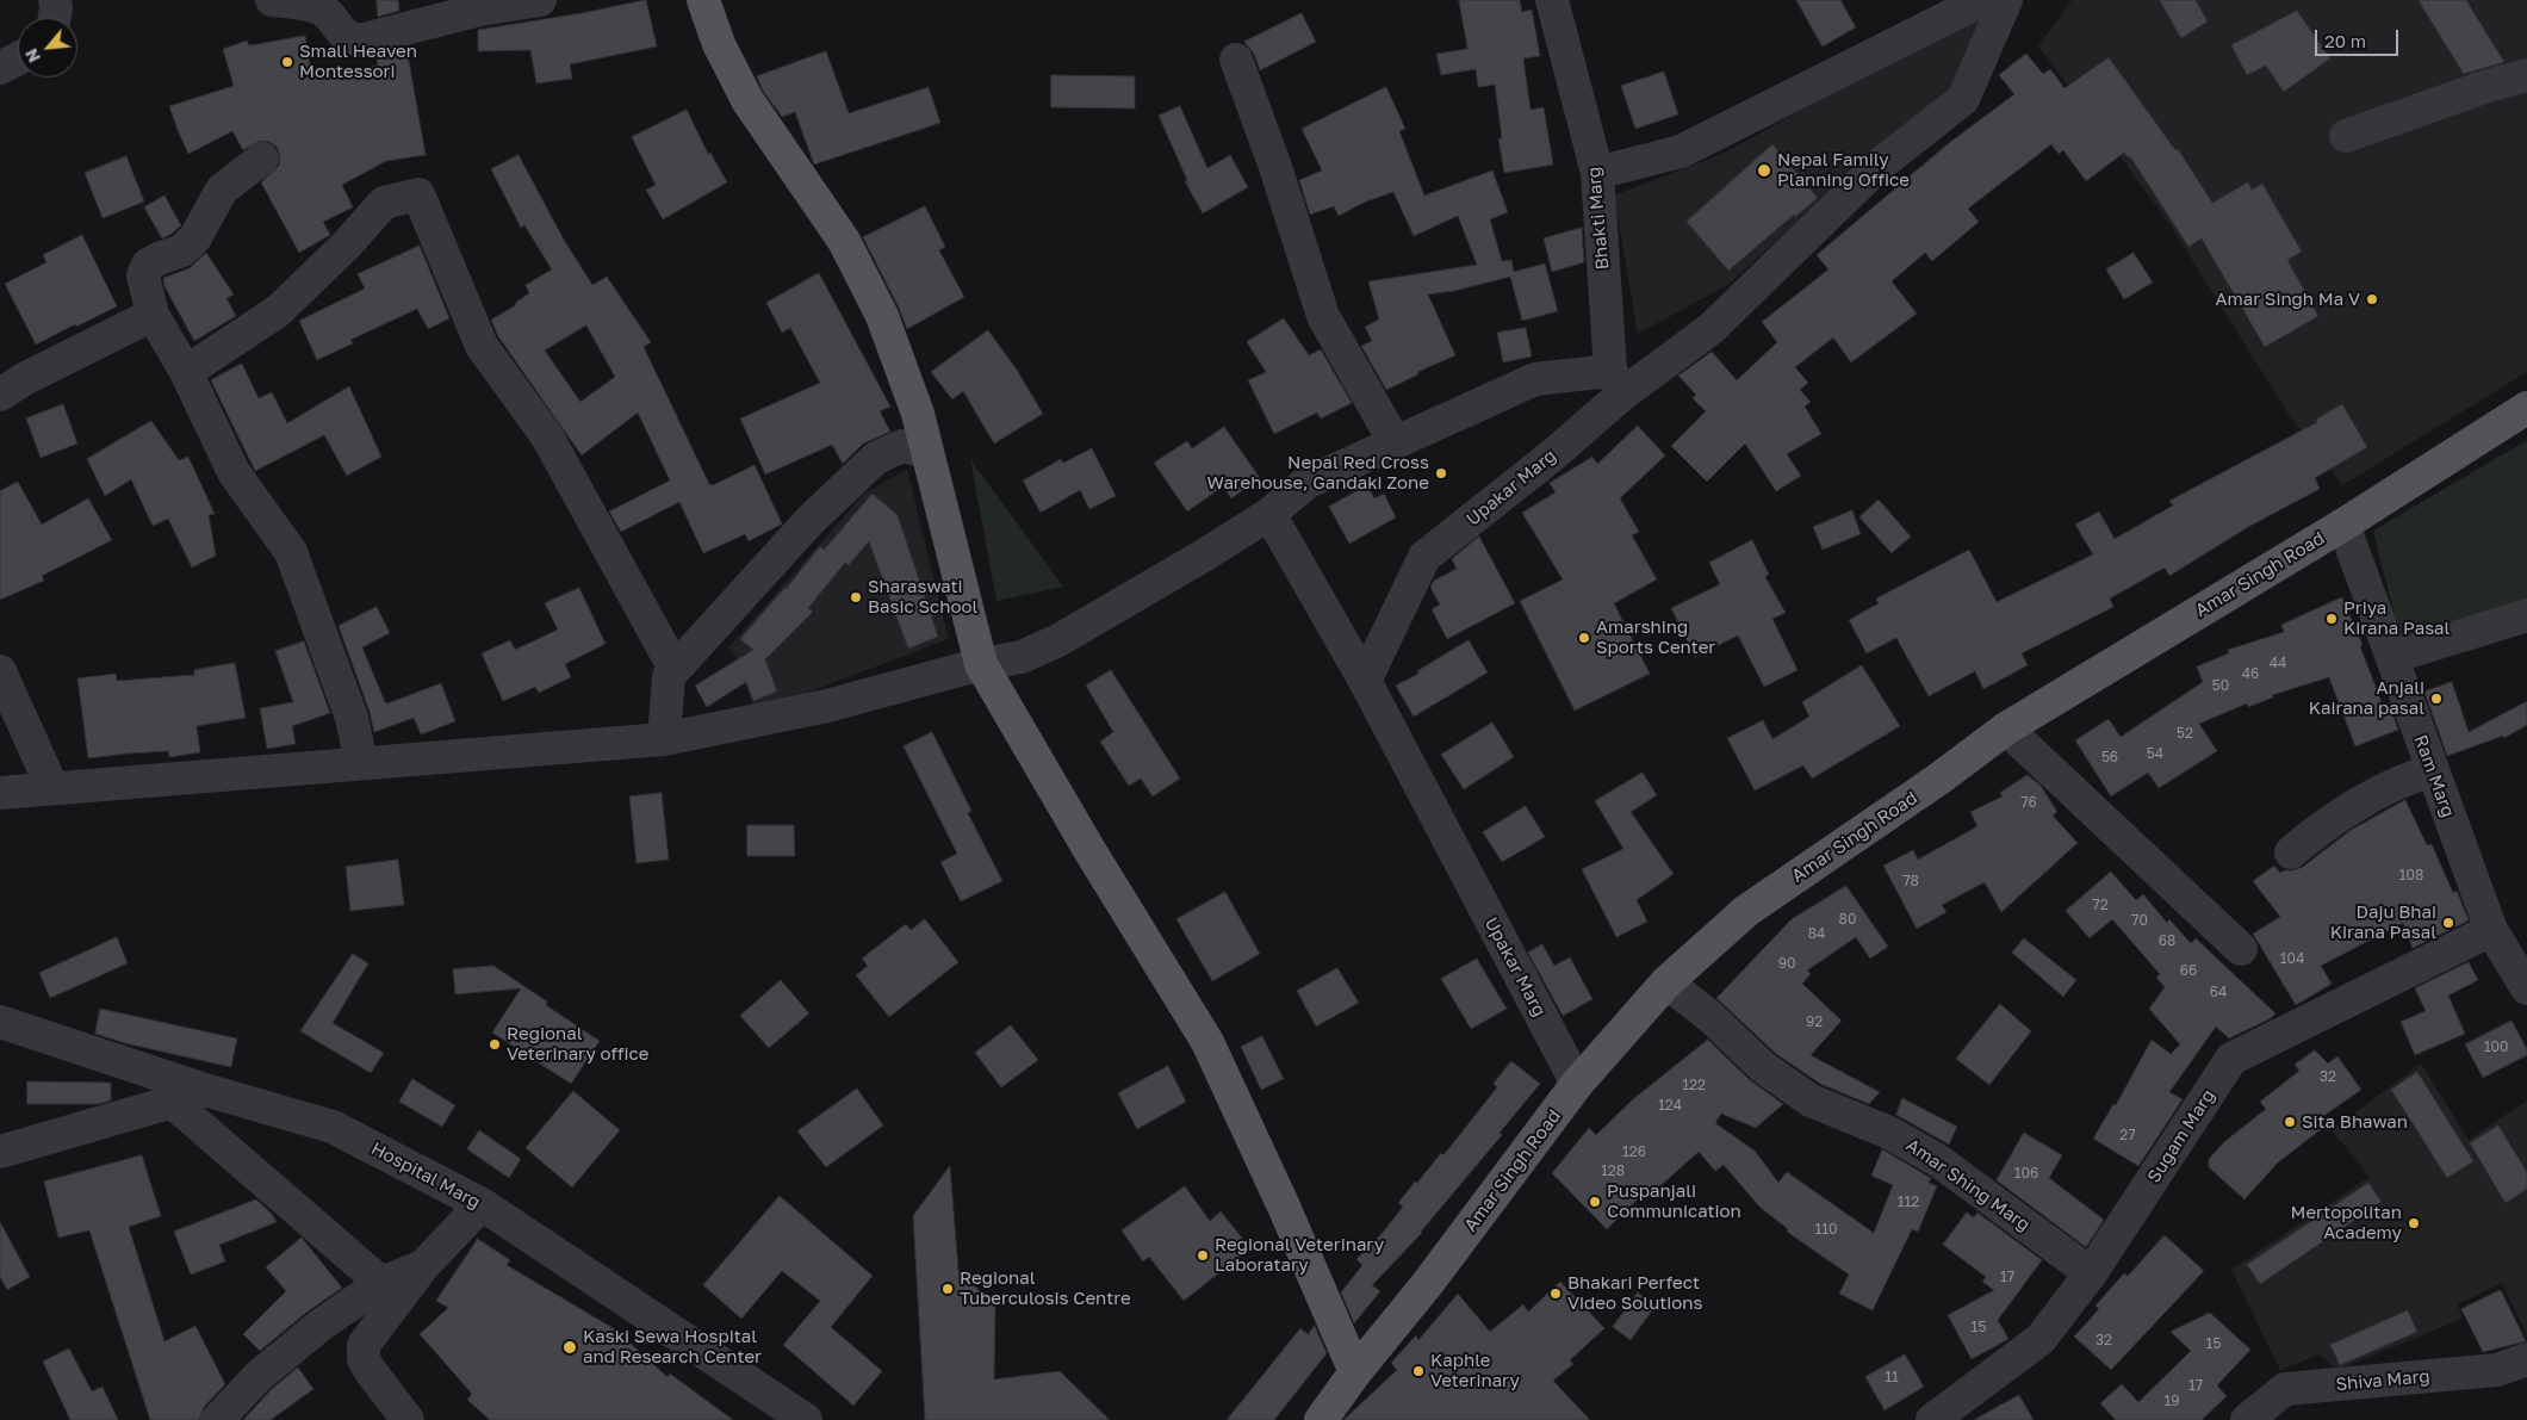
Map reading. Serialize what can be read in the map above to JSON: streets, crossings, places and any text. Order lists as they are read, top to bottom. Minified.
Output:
{"streets":{"main road":["Amar Singh Road"],"street":["Bhakti Marg","Upakar Marg","Ram Marg","Sugam Marg","Hospital Marg","Amar Shing Marg","Shiva Marg"]},"crossings":[["Bhakti Marg","Upakar Marg"],["Upakar Marg","Amar Singh Road"],["Amar Singh Road","Ram Marg"],["Amar Singh Road","Amar Shing Marg"],["Ram Marg","Sugam Marg"],["Sugam Marg","Amar Shing Marg"]],"places":["Small Heaven Montessori","Nepal Family Planning Office","Amar Singh Ma V","Nepal Red Cross Warehouse, Gandaki Zone","Sharaswati Basic School","Priya Kirana Pasal","Amarshing Sports Center","Anjali Kairana pasal","Daju Bhai Kirana Pasal","Regional Veterinary office","Sita Bhawan","Puspanjali Communication","Mertopolitan Academy","Regional Veterinary Laboratary","Regional Tuberculosis Centre","Bhakari Perfect Video Solutions","Kaski Sewa Hospital and Research Center","Kaphle Veterinary"],"house_numbers":["44","46","50","52","54","56","76","108","78","72","80","70","84","68","104","90","66","64","92","100","32","122","124","27","126","128","106","112","110","17","15","32","15","11","17","19"],"scale_bar":"20 m","north":"bottom left"}
